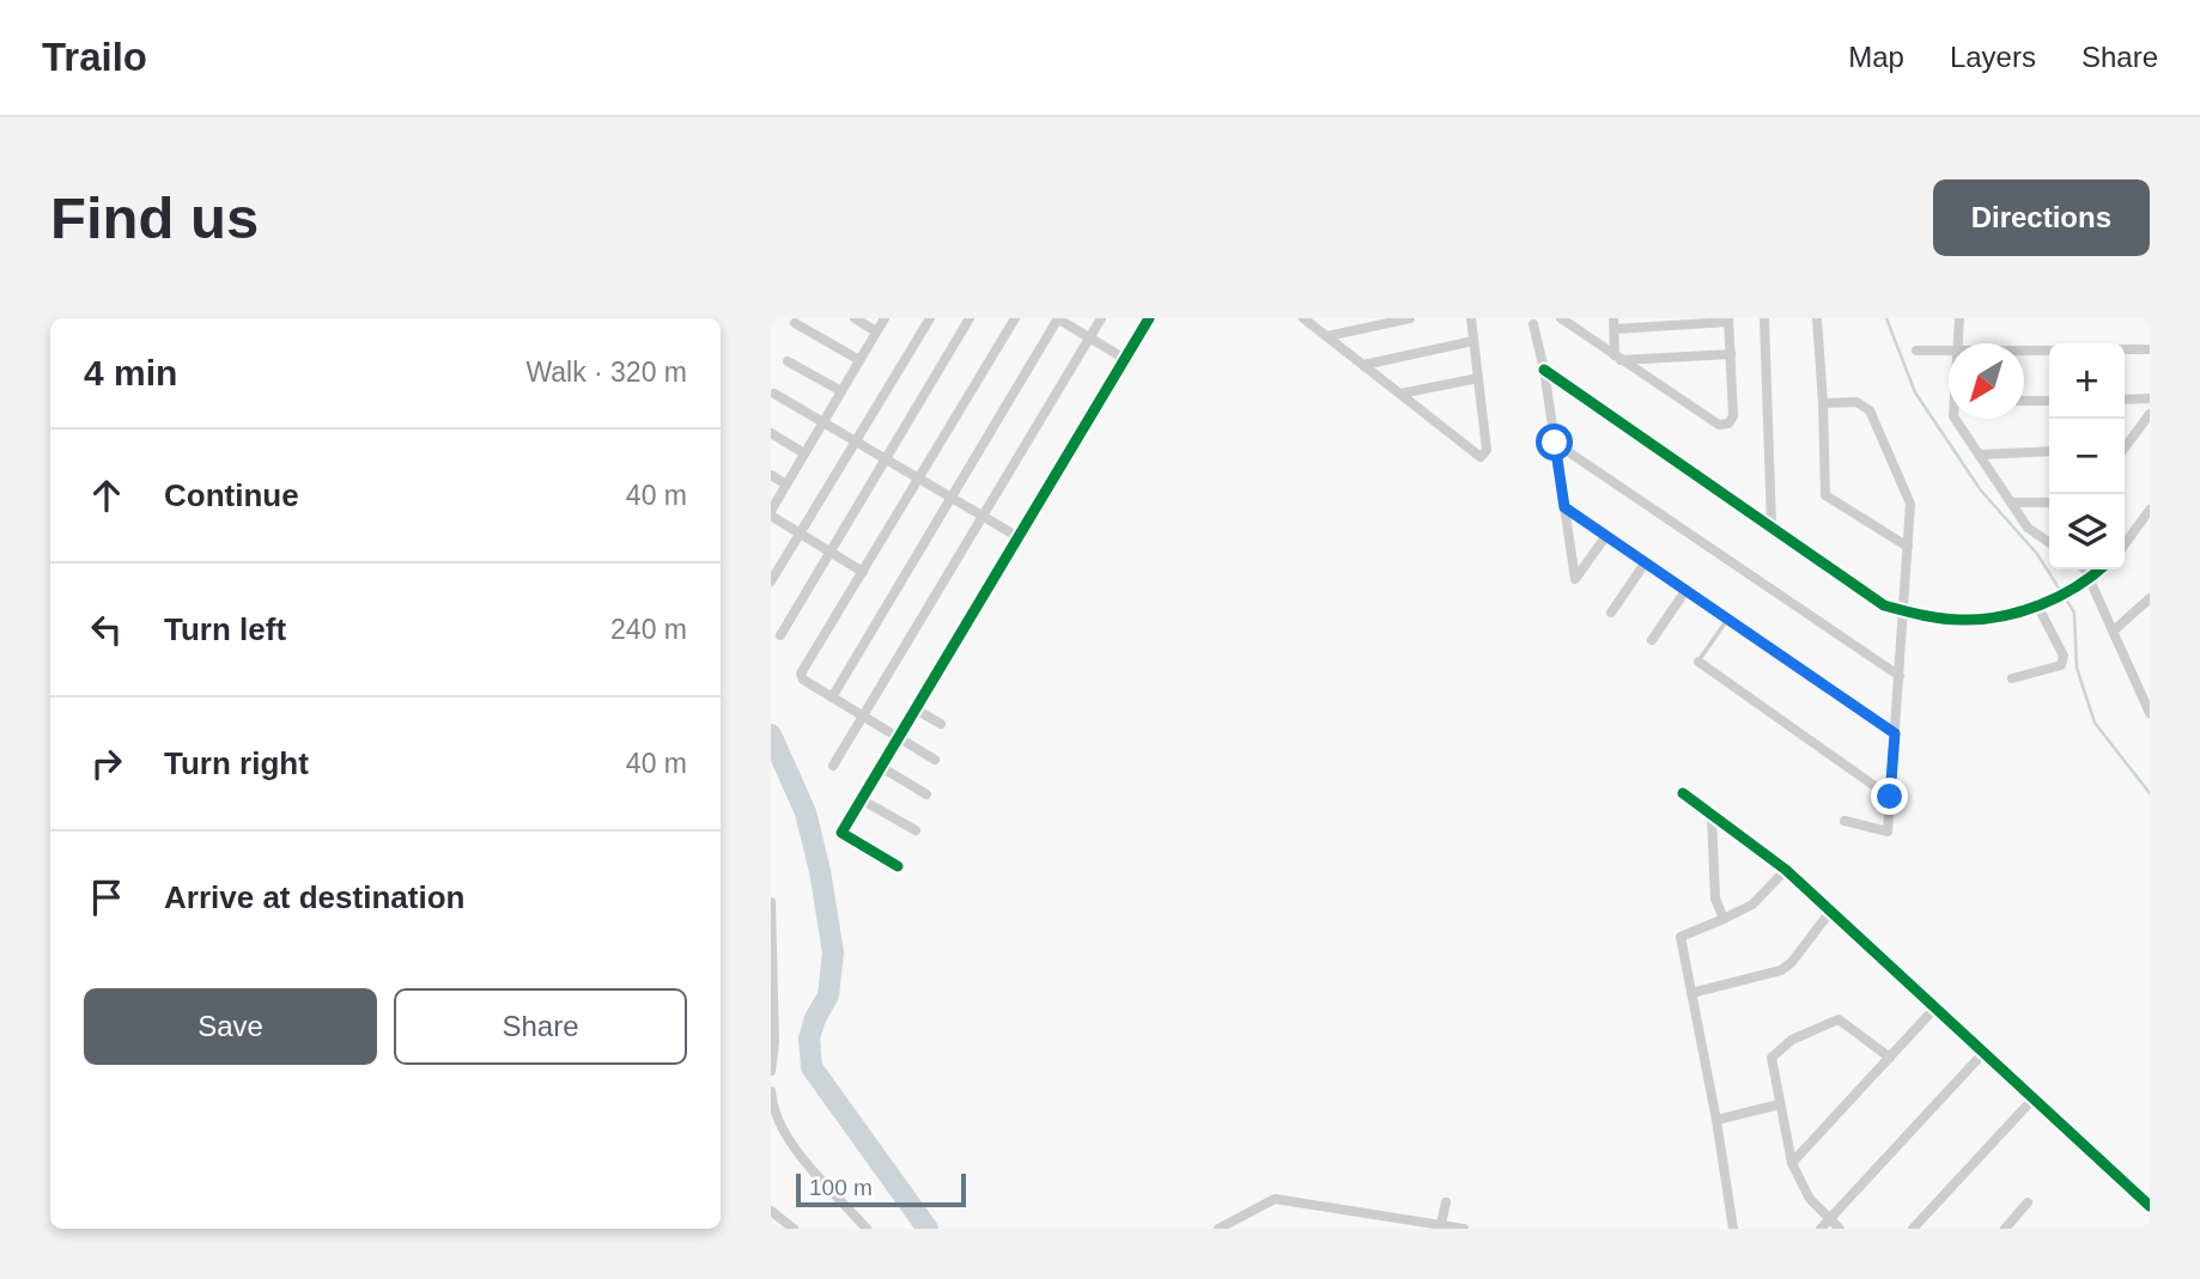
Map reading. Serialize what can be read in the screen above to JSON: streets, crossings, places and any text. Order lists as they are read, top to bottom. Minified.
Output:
{"scale_bar":"100 m","north":"bottom left","page":{"header":"Trailo","nav":["Map","Layers","Share"],"buttons":["Directions",["Save","Share"]],"title":"Find us","heading":["4 min","Walk · 320 m"],"map_buttons":["+","−"],"list":[["Continue","40 m"],["Turn left","240 m"],["Turn right","40 m"],"Arrive at destination"],"scale":"100 m"}}
